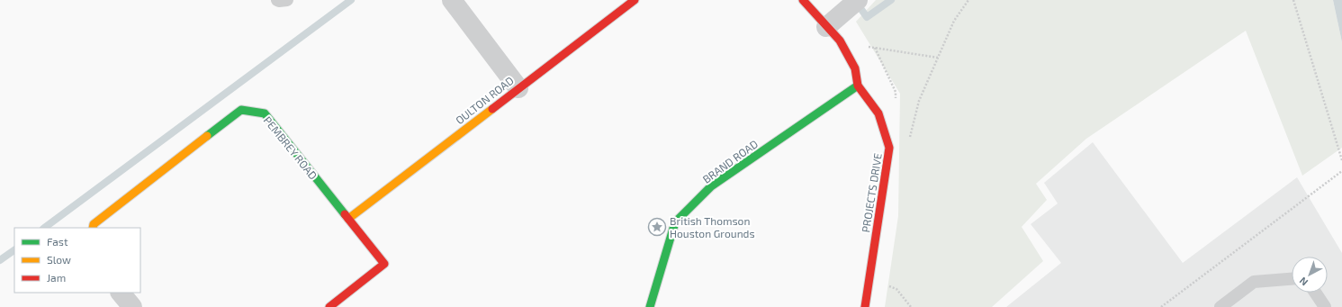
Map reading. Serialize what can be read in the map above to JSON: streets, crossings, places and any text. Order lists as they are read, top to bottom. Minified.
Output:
{"streets":{"street":["OULTON ROAD","PEMBREY ROAD","BRAND ROAD","PROJECTS DRIVE"]},"crossings":[["OULTON ROAD","PEMBREY ROAD"],["BRAND ROAD","PROJECTS DRIVE"]],"places":{"place":["British Thomson Houston Grounds"]},"legend":["Fast","Slow","Jam"],"north":"bottom left"}
